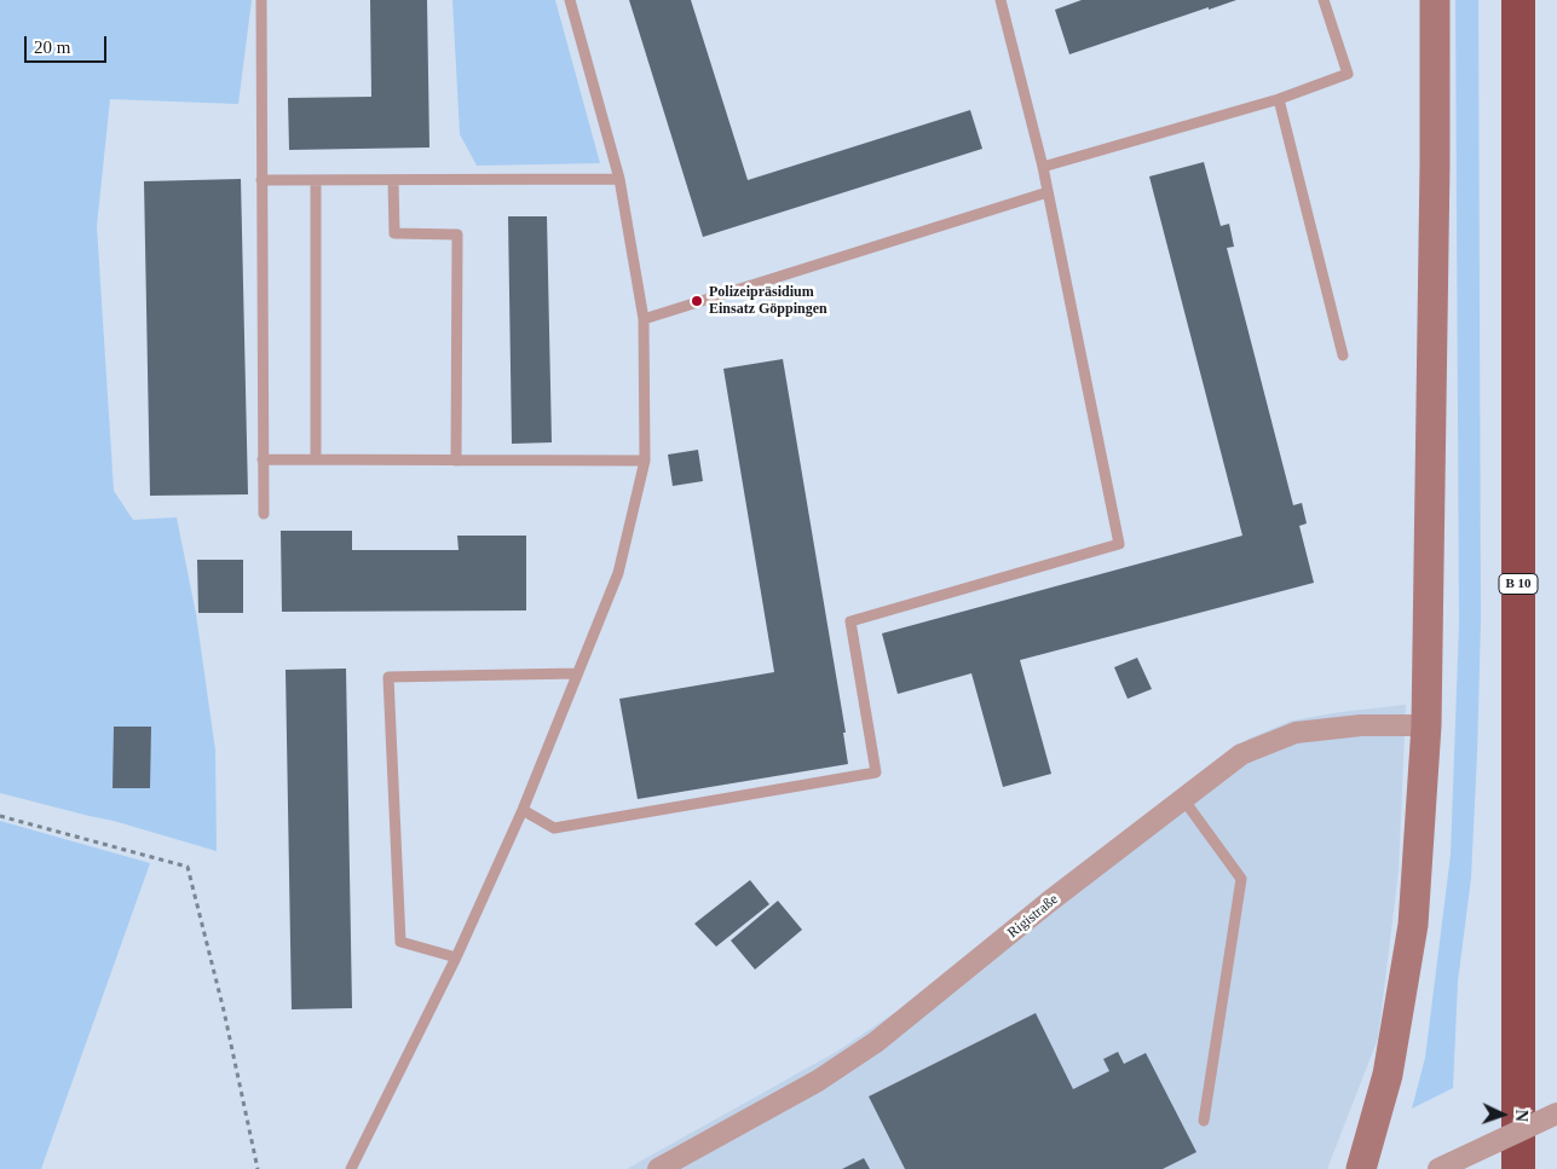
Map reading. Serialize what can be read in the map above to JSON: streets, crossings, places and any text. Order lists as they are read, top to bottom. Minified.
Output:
{"streets":{"highway":["B 10"],"street":["Rigistraße"]},"places":["Polizeipräsidium Einsatz Göppingen"],"scale_bar":"20 m","north":"right"}
